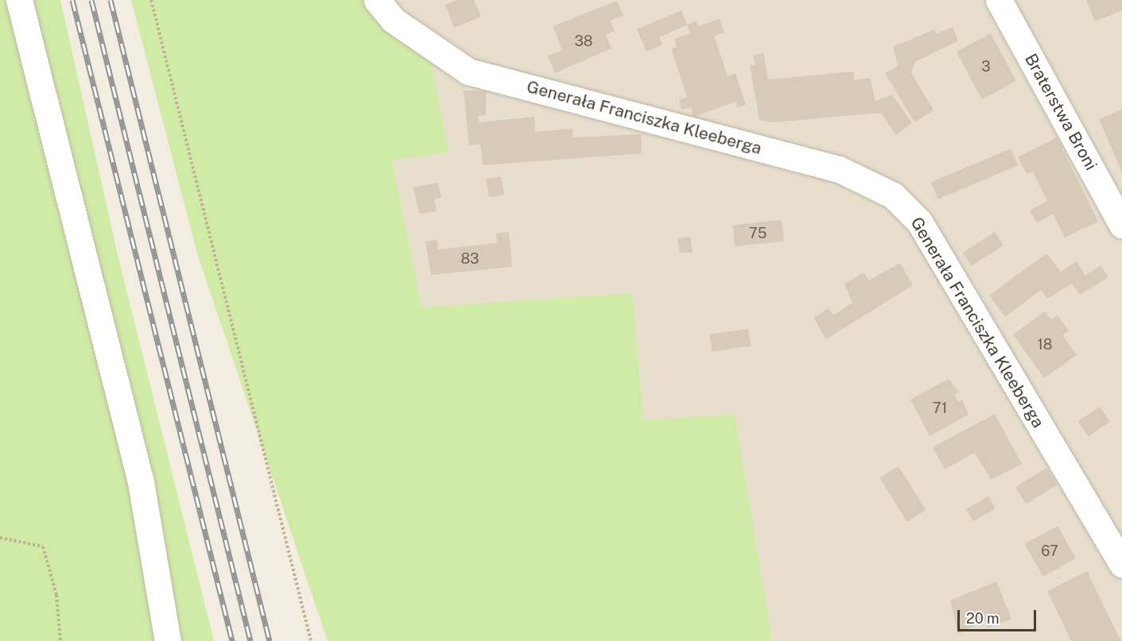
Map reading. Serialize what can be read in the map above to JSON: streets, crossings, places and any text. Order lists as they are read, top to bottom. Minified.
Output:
{"streets":{"street":["Braterstwa Broni","Generała Franciszka Kleeberga"]},"house_numbers":["38","3","75","83","18","71","67"],"scale_bar":"20 m"}
